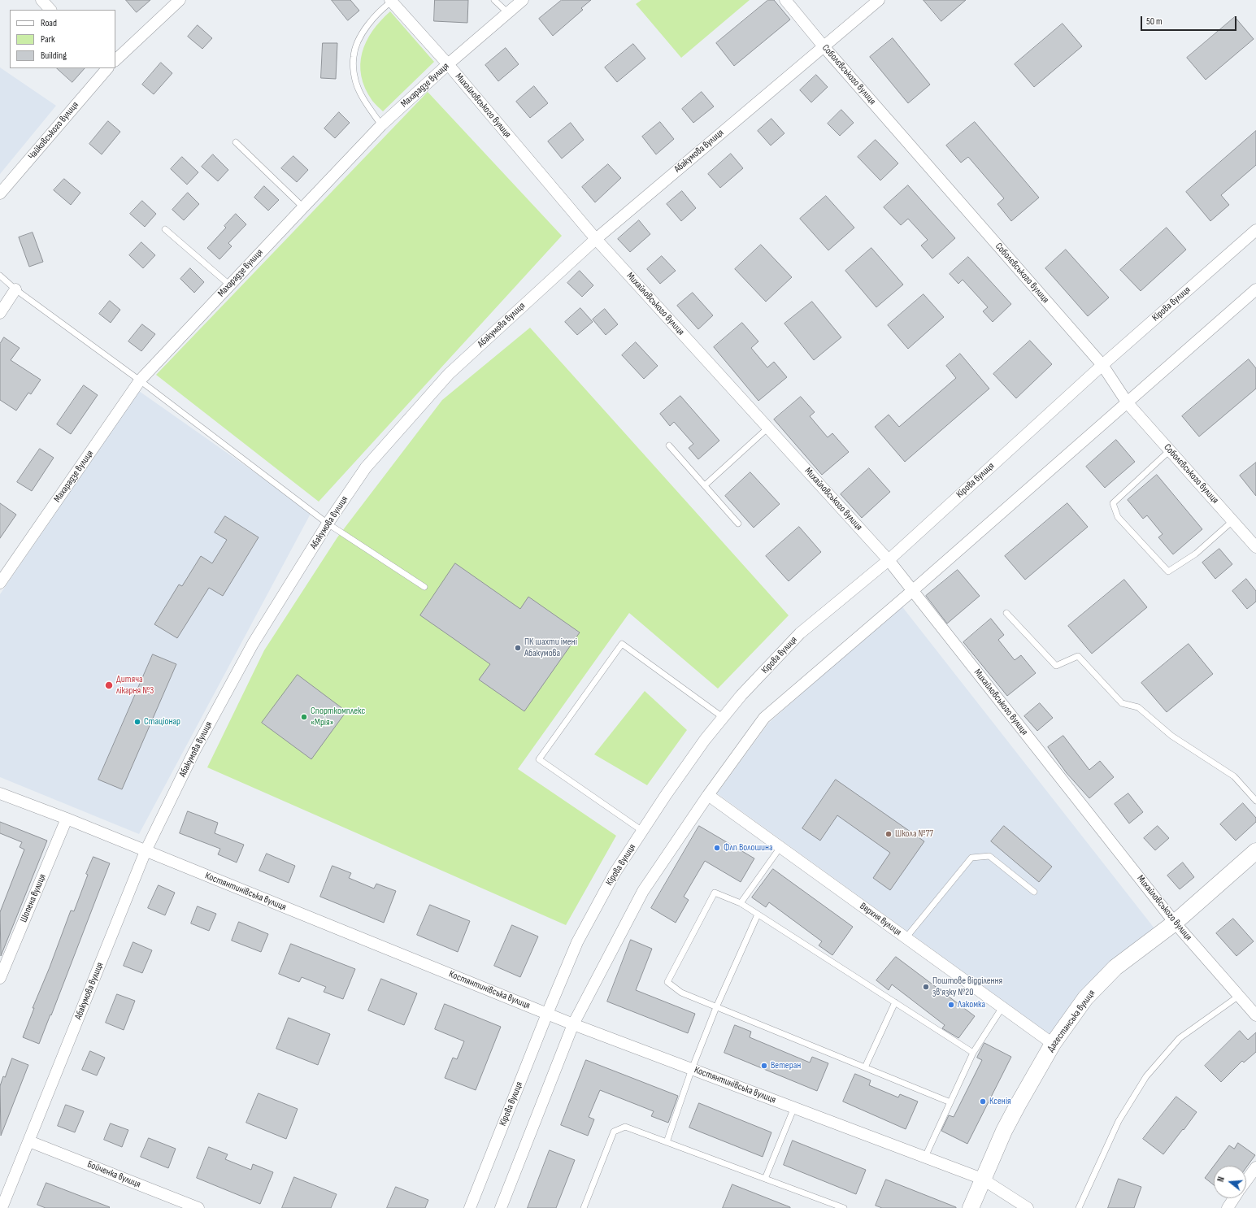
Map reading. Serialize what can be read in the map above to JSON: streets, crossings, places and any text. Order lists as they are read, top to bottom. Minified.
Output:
{"streets":{"street":["Соболєвського вулиця","Махарадзе вулиця","Михайловського вулиця","Чайковського вулиця","Абакумова вулиця","Кірова вулиця","Костянтинівська вулиця","Шопена вулиця","Верхня вулиця","Дагестанська вулиця","Бойченка вулиця"]},"crossings":[["Соболєвського вулиця","Абакумова вулиця"],["Соболєвського вулиця","Кірова вулиця"],["Махарадзе вулиця","Михайловського вулиця"],["Михайловського вулиця","Абакумова вулиця"],["Михайловського вулиця","Кірова вулиця"],["Михайловського вулиця","Дагестанська вулиця"],["Абакумова вулиця","Костянтинівська вулиця"],["Абакумова вулиця","Бойченка вулиця"],["Кірова вулиця","Костянтинівська вулиця"],["Костянтинівська вулиця","Шопена вулиця"],["Костянтинівська вулиця","Дагестанська вулиця"],["Верхня вулиця","Дагестанська вулиця"]],"places":["ПК шахти імені Абакумова","Дитяча лікарня №3","Спорткомплекс «Мрія»","Стаціонар","Школа №77","Флп Волошина","Поштове відділення зв'язку №20","Лакомка","Ветеран","Ксенія"],"legend":["Road","Park","Building"],"scale_bar":"50 m","north":"left"}
